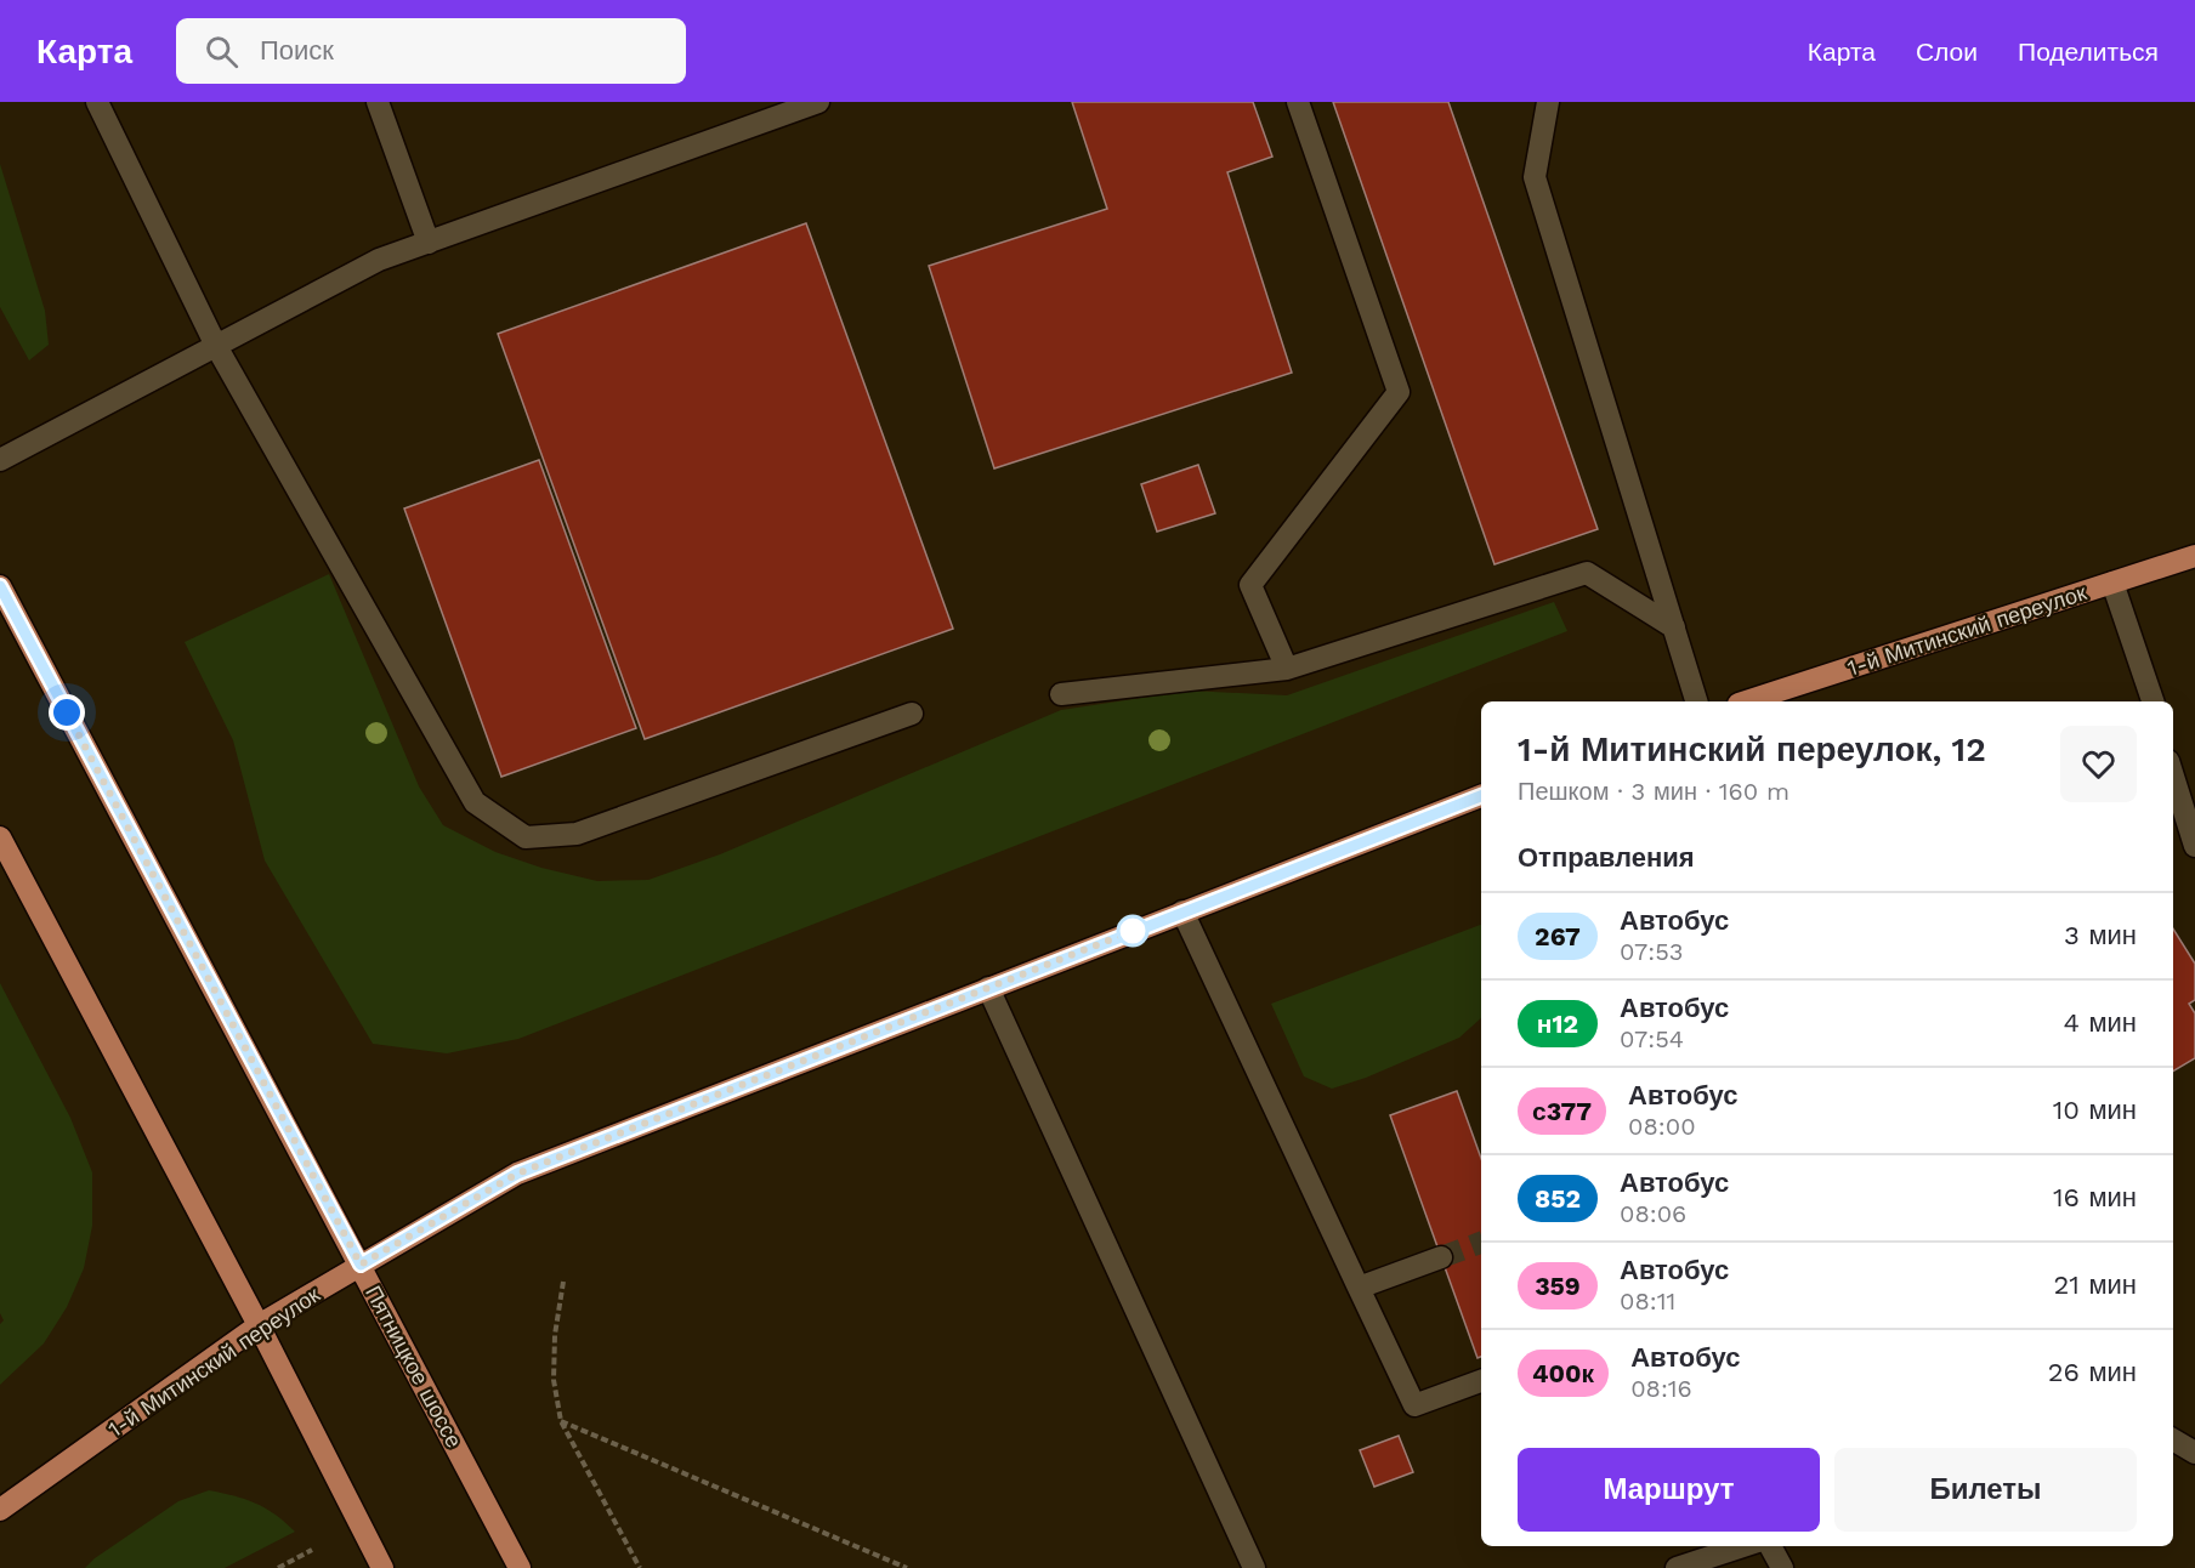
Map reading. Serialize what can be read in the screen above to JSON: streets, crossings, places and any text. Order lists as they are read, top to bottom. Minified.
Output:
{"streets":{"main road":["1-й Митинский переулок","Пятницкое шоссе"]},"crossings":[["1-й Митинский переулок","Пятницкое шоссе"]],"lines":["bus line 267"],"page":{"header":"Карта","search":"Поиск","nav":["Карта","Слои","Поделиться"],"heading":[["1-й Митинский переулок, 12","Пешком · 3 мин · 160 m"],"Отправления"],"list":[{"mark":"267","name":"Автобус","note":"07:53","value":"3 мин"},{"mark":"н12","name":"Автобус","note":"07:54","value":"4 мин"},{"mark":"с377","name":"Автобус","note":"08:00","value":"10 мин"},{"mark":"852","name":"Автобус","note":"08:06","value":"16 мин"},{"mark":"359","name":"Автобус","note":"08:11","value":"21 мин"},{"mark":"400к","name":"Автобус","note":"08:16","value":"26 мин"}],"buttons":["Маршрут","Билеты"]}}
